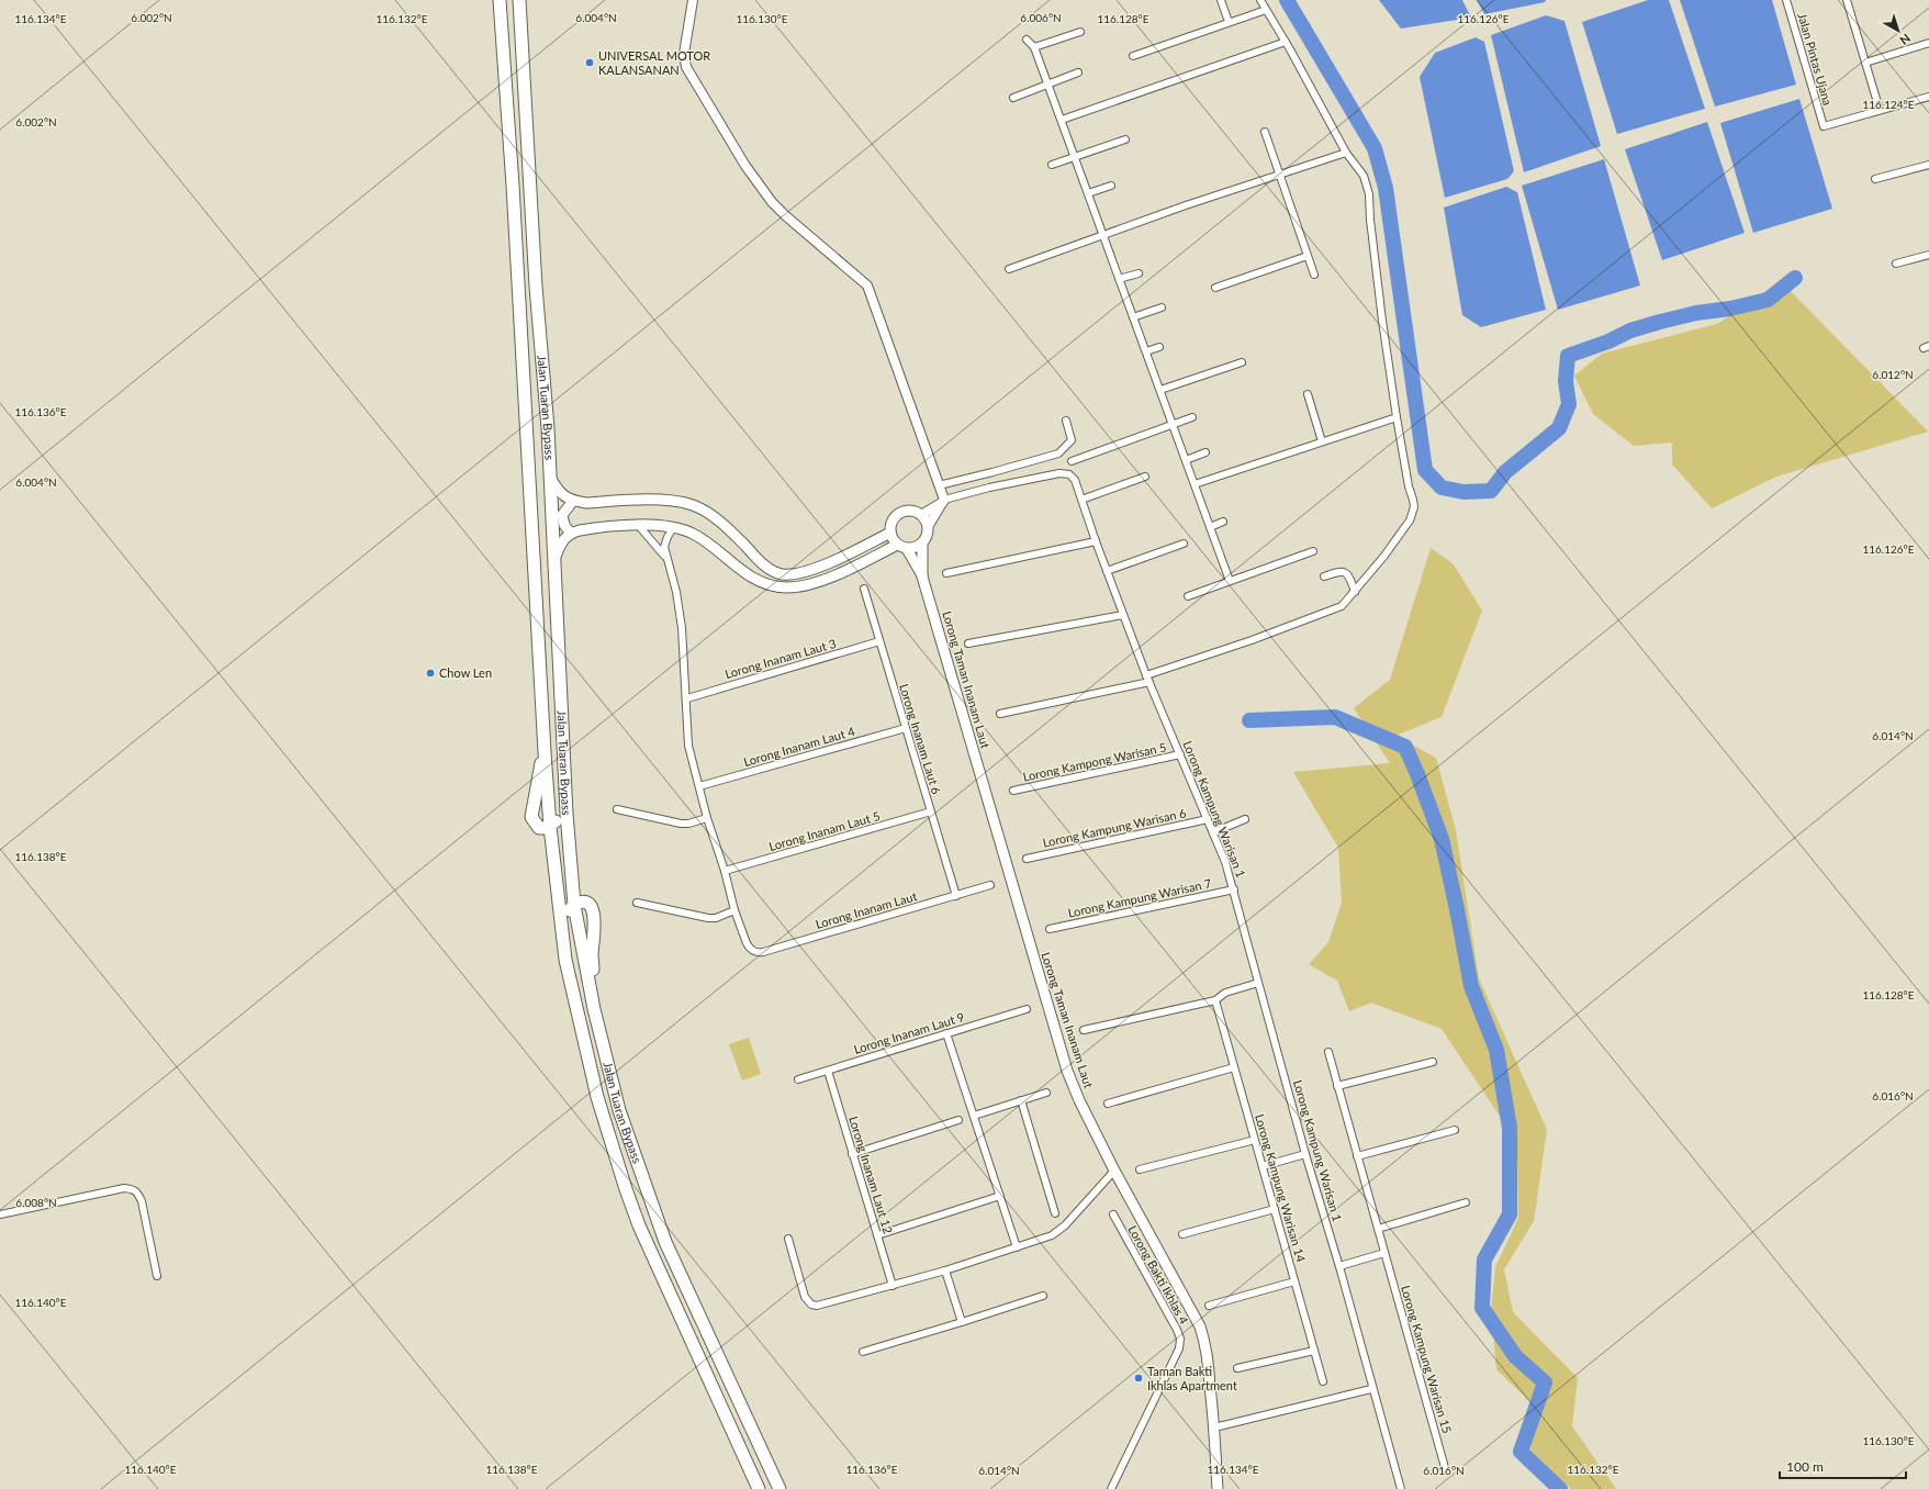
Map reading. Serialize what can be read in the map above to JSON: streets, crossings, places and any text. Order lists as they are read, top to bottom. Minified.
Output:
{"streets":{"highway":["Jalan Tuaran Bypass"],"main road":["Lorong Taman Inanam Laut"],"street":["Jalan Pintas Ujana","Lorong Inanam Laut 3","Lorong Inanam Laut 6","Lorong Inanam Laut 4","Lorong Kampong Warisan 5","Lorong Kampung Warisan 1","Lorong Kampung Warisan 6","Lorong Inanam Laut 5","Lorong Kampung Warisan 7","Lorong Inanam Laut","Lorong Inanam Laut 9","Lorong Inanam Laut 12","Lorong Kampung Warisan 14","Lorong Bakti Ikhlas 4","Lorong Kampung Warisan 15"]},"crossings":[["Lorong Inanam Laut 3","Lorong Inanam Laut 6"],["Lorong Taman Inanam Laut","Lorong Kampung Warisan 1"],["Lorong Inanam Laut 6","Lorong Inanam Laut 4"],["Lorong Inanam Laut 6","Lorong Inanam Laut 5"],["Lorong Inanam Laut 6","Lorong Inanam Laut"],["Lorong Kampong Warisan 5","Lorong Kampung Warisan 1"],["Lorong Kampung Warisan 1","Lorong Kampung Warisan 6"],["Lorong Kampung Warisan 1","Lorong Kampung Warisan 7"],["Lorong Inanam Laut 9","Lorong Inanam Laut 12"]],"places":["UNIVERSAL MOTOR KALANSANAN","Chow Len","Taman Bakti Ikhlas Apartment"],"scale_bar":"100 m","north":"bottom right","coordinates":["6.002°N","6.004°N","6.006°N","116.134°E","116.132°E","116.128°E","116.126°E","116.130°E","116.124°E","6.012°N","116.136°E","6.014°N","116.138°E","6.016°N","6.008°N","116.140°E"]}
